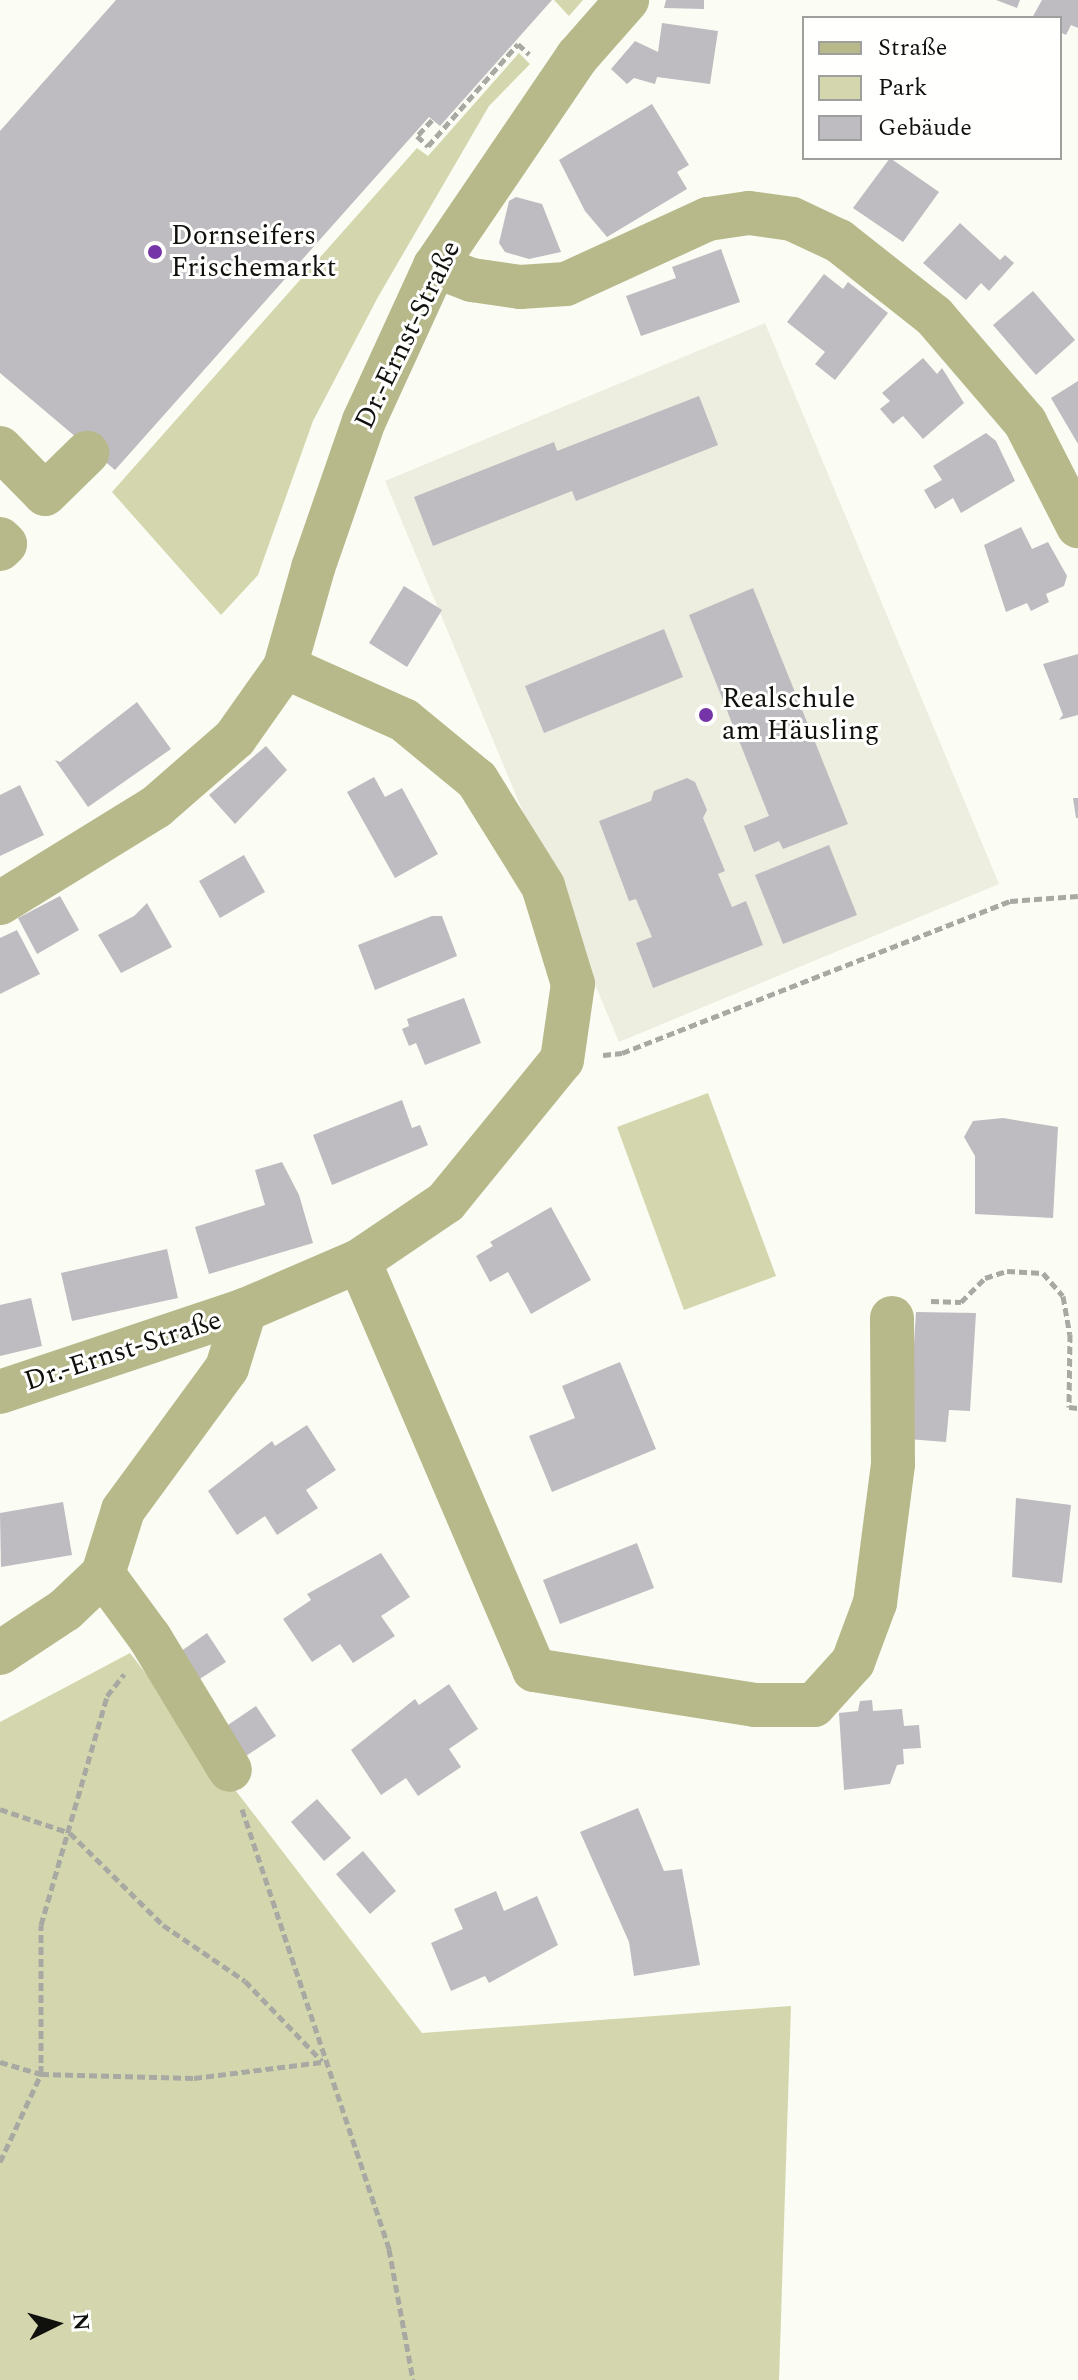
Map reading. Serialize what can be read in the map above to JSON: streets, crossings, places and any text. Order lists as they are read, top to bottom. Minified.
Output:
{"streets":{"street":["Dr.-Ernst-Straße"]},"places":["Dornseifers Frischemarkt","Realschule am Häusling"],"legend":["Straße","Park","Gebäude"],"north":"right"}
